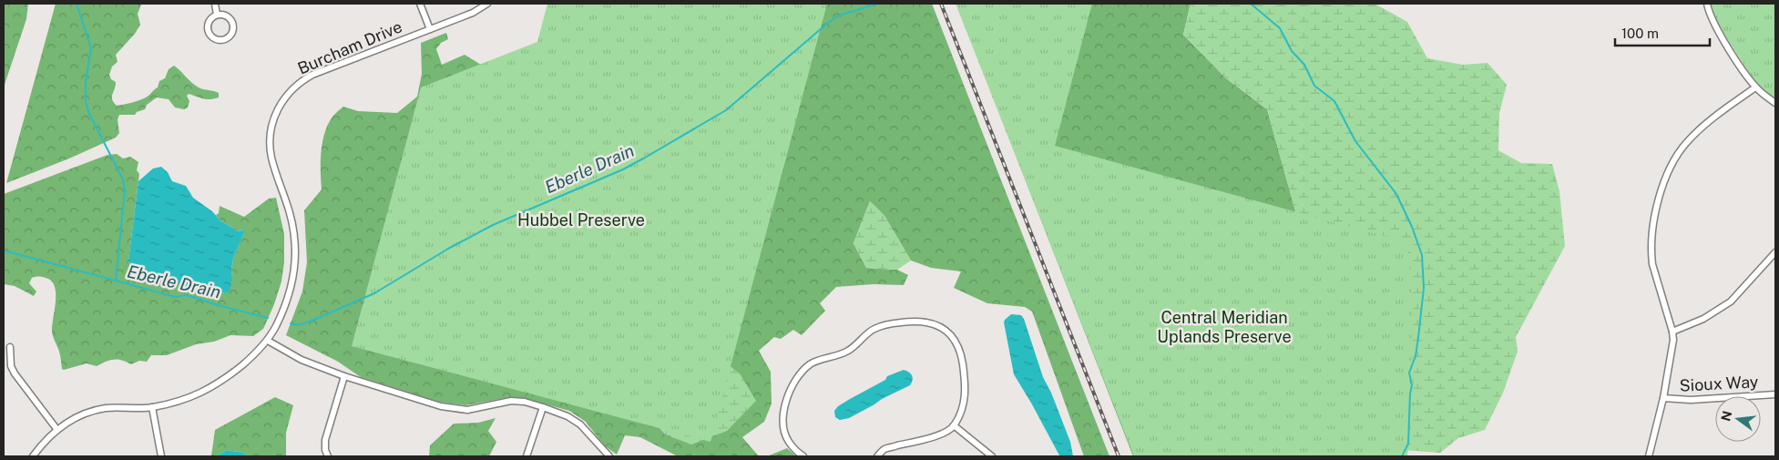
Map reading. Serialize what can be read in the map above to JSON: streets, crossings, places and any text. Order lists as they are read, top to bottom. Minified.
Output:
{"streets":{"street":["Burcham Drive","Sioux Way"]},"water":["Eberle Drain"],"parks":["Hubbel Preserve","Central Meridian Uplands Preserve"],"scale_bar":"100 m","north":"left"}
